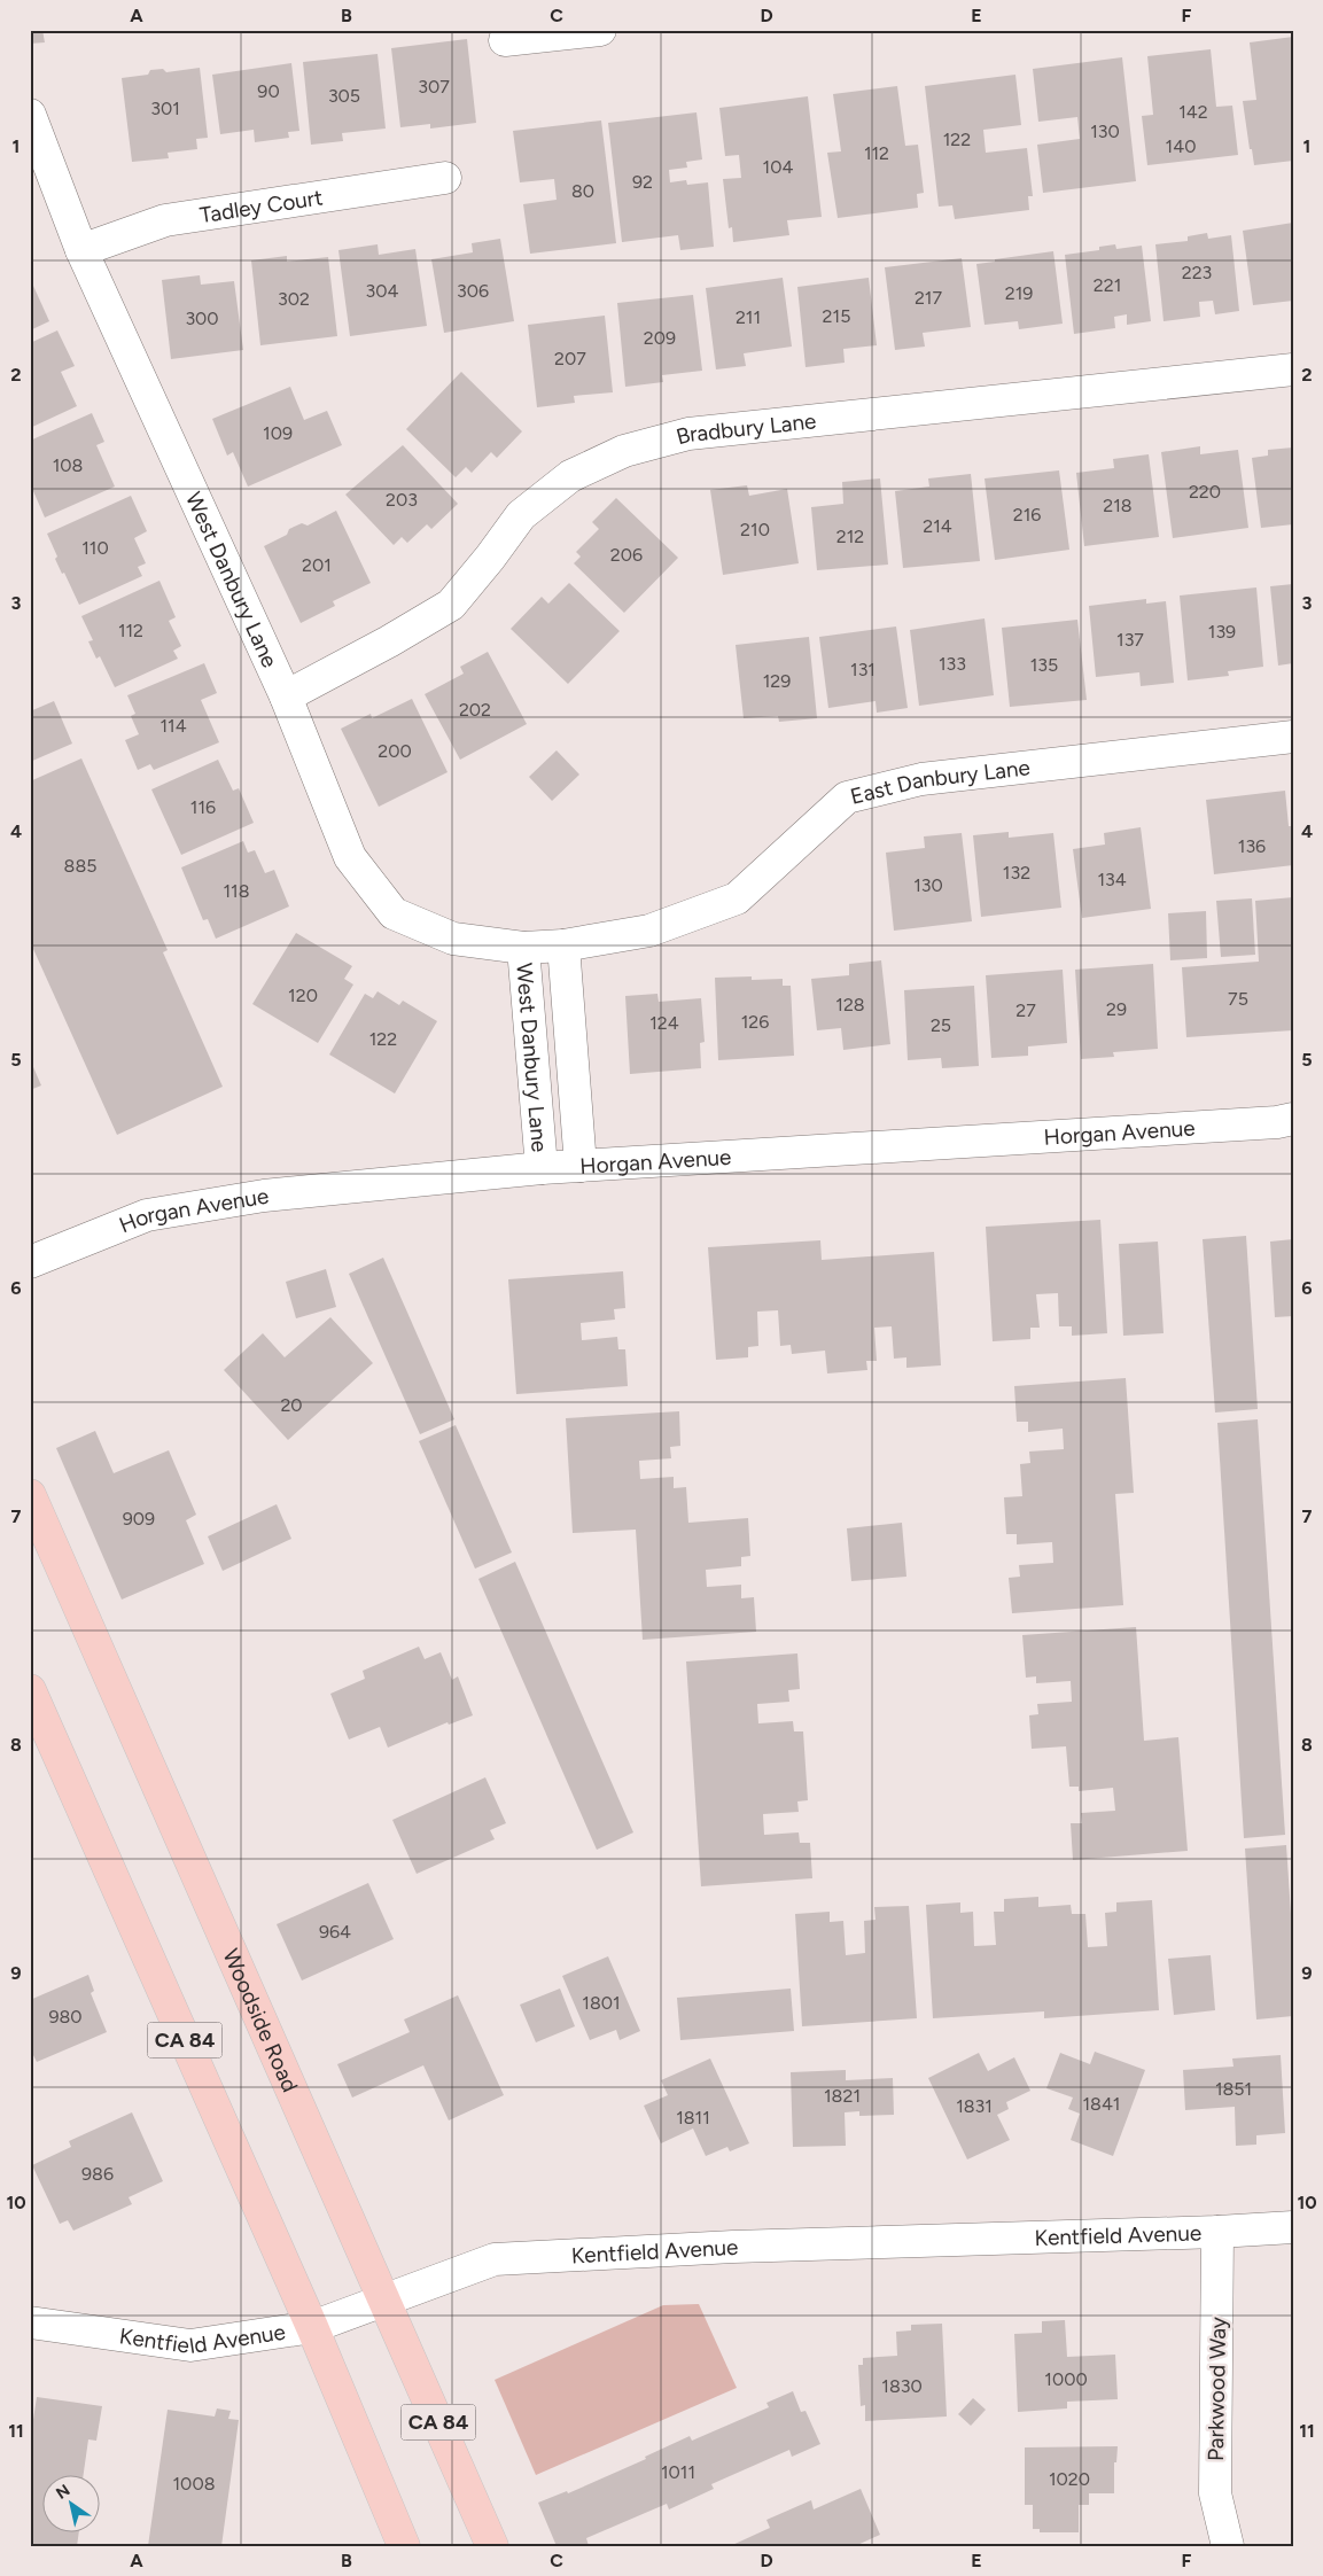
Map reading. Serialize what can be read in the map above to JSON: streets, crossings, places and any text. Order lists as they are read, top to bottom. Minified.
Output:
{"streets":{"main road":["Woodside Road","CA 84"],"street":["Tadley Court","Bradbury Lane","West Danbury Lane","East Danbury Lane","Horgan Avenue","Kentfield Avenue","Parkwood Way"]},"crossings":[["Tadley Court","West Danbury Lane"],["Bradbury Lane","West Danbury Lane"],["West Danbury Lane","East Danbury Lane"],["West Danbury Lane","Horgan Avenue"],["Woodside Road","Kentfield Avenue"],["CA 84","Kentfield Avenue"],["Kentfield Avenue","Parkwood Way"]],"house_numbers":["307","90","305","301","142","130","122","140","112","104","92","80","223","221","304","306","219","217","302","215","211","300","209","207","109","108","220","203","218","216","214","210","212","110","206","201","112","139","137","133","135","131","129","202","114","200","116","136","885","132","134","130","118","120","75","128","29","27","126","124","25","122","20","909","964","1801","980","1851","1821","1841","1831","1811","986","1000","1830","1011","1020","1008"],"north":"top left","grid":{"columns":["A","B","C","D","E","F"],"rows":["1","2","3","4","5","6","7","8","9","10","11"]}}
